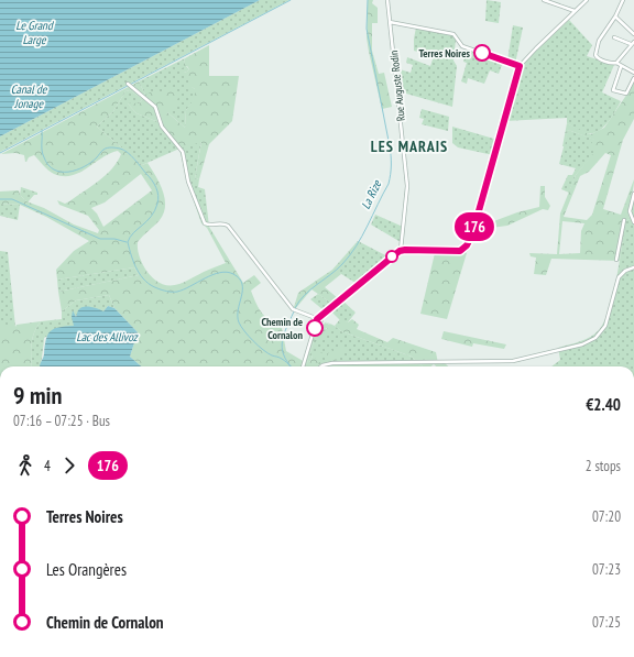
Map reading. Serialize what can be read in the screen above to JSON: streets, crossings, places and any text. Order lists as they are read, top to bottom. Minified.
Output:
{"streets":{"street":["Rue Auguste Rodin"]},"districts":["LES MARAIS"],"water":["Le Grand Large","Canal de Jonage","La Rize","Lac des Allivoz"],"places":["Terres Noires","Chemin de Cornalon"],"lines":["bus line 176"],"page":{"on_map":"176","heading":["9 min","07:16 – 07:25 · Bus","€2.40"],"legs":["4","176","2 stops"],"list":[{"name":"Terres Noires","value":"07:20"},{"name":"Les Orangères","value":"07:23"},{"name":"Chemin de Cornalon","value":"07:25"}]}}
